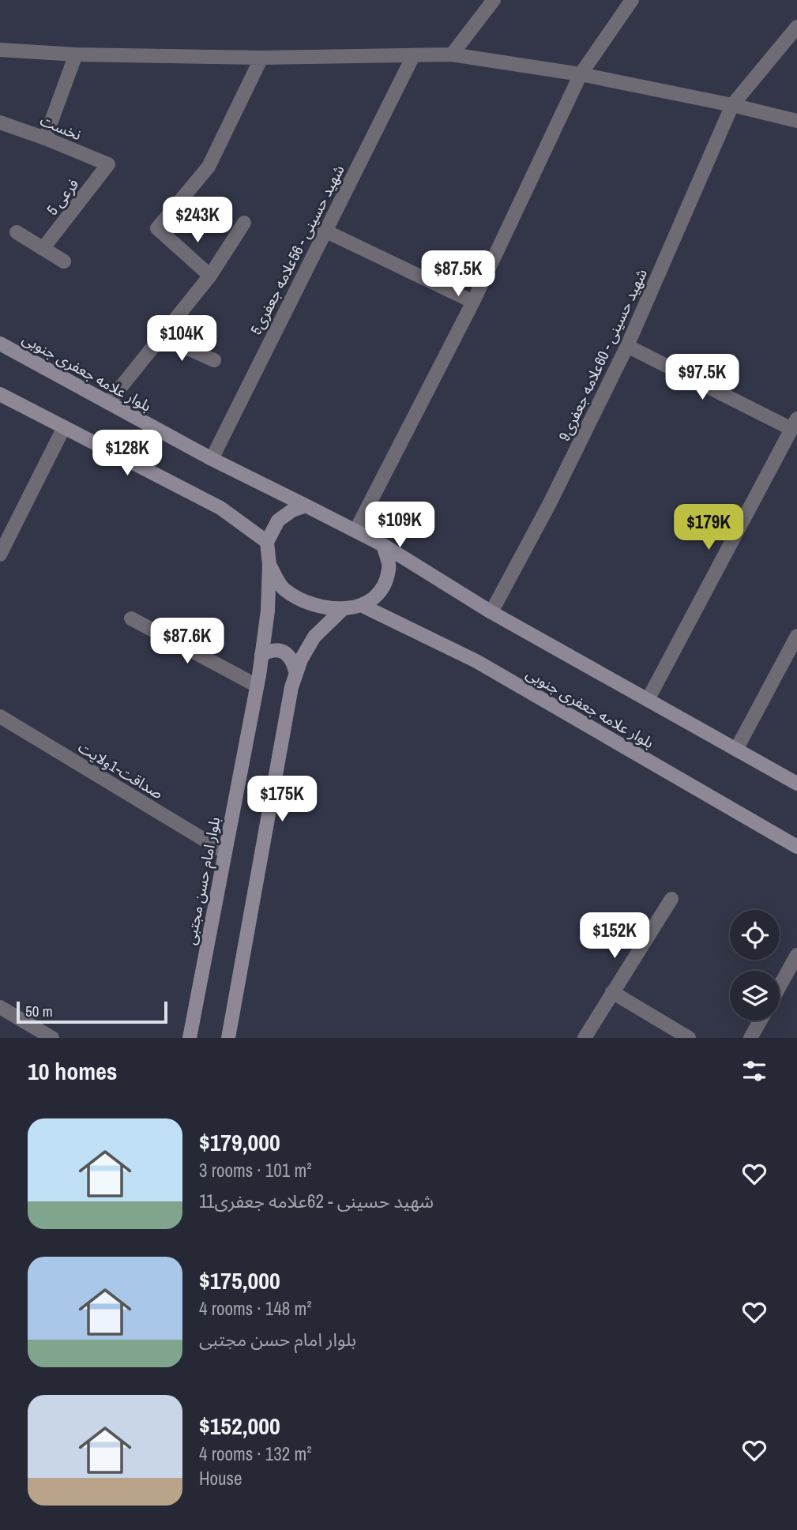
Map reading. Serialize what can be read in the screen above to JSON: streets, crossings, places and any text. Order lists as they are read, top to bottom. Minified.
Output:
{"streets":{"main road":["بلوار علامه جعفری جنوبی","بلوار امام حسن مجتبی"],"street":["نخست","فرعی 5","5شهید حسینی - 56علامه جعفری","9شهید حسینی - 60علامه جعفری","صداقت-1ولایت"]},"crossings":[["نخست","فرعی 5"],["5شهید حسینی - 56علامه جعفری","بلوار علامه جعفری جنوبی"],["بلوار علامه جعفری جنوبی","بلوار امام حسن مجتبی"],["صداقت-1ولایت","بلوار امام حسن مجتبی"]],"scale_bar":"50 m","page":{"price":["$243K","$87.5K","$104K","$97.5K","$128K","$109K","$179K","$87.6K","$175K","$152K"],"scale":"50 m","heading":"10 homes","list":[{"name":"$179,000","note":"3 rooms · 101 m² · 11شهید حسینی - 62علامه جعفری"},{"name":"$175,000","note":"4 rooms · 148 m² · بلوار امام حسن مجتبی"},{"name":"$152,000","note":"4 rooms · 132 m² · House"}]}}
